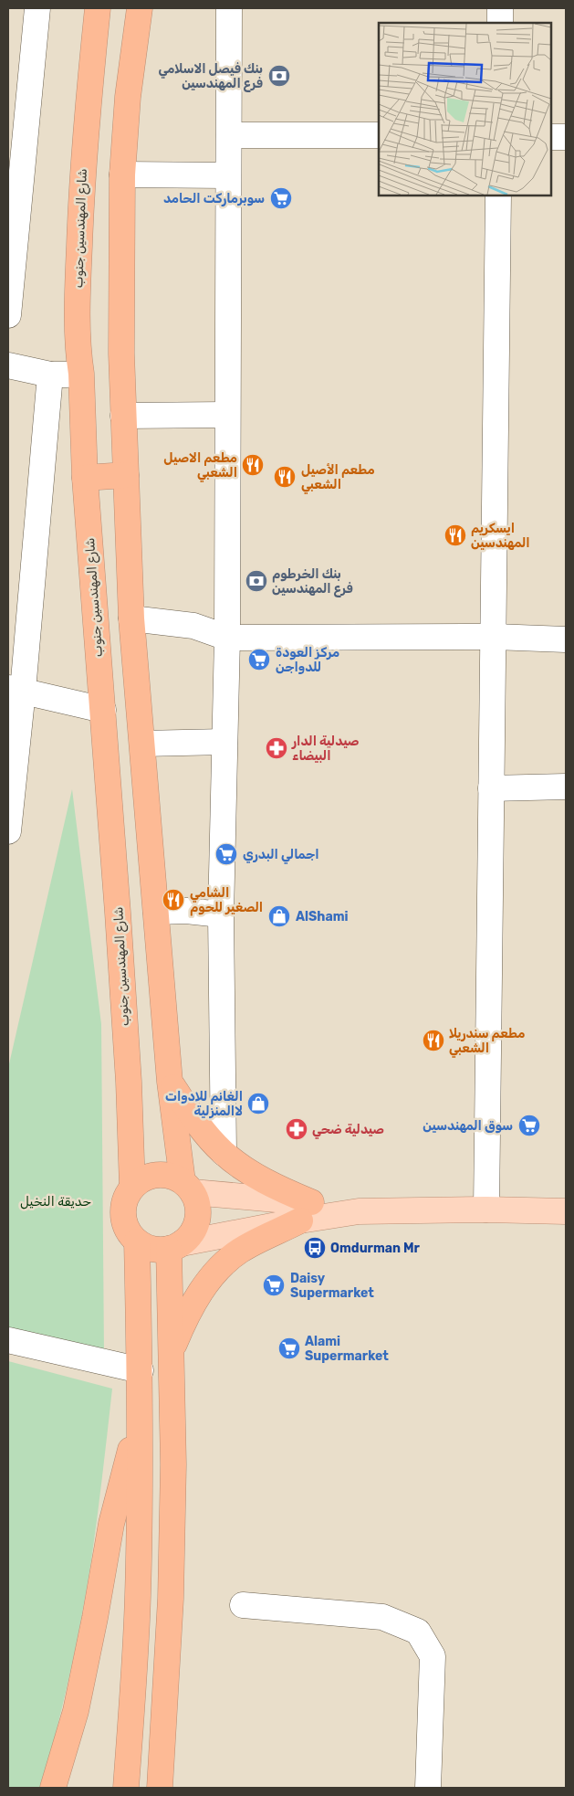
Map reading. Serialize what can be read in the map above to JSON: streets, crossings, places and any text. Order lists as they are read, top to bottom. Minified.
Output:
{"streets":{"highway":["شارع المهندسين جنوب"]},"parks":["حديقة النخيل"],"places":{"bank":["بنك فيصل الاسلامي فرع المهندسين","بنك الخرطوم فرع المهندسين"],"supermarket":["سوبرماركت الحامد","مركز العودة للدواجن","اجمالي البدري","سوق المهندسين","Daisy Supermarket","Alami Supermarket"],"restaurant":["مطعم الاصيل الشعبي","مطعم الأصيل الشعبي","ايسكريم المهندسين","الشامي الصغير للحوم","مطعم سندريلا الشعبي"],"pharmacy":["صيدلية الدار البيضاء","صيدلية ضحي"],"shop":["AlShami","الغانم للادوات لاالمنزلية"],"bus stop":["Omdurman Mr"]}}
